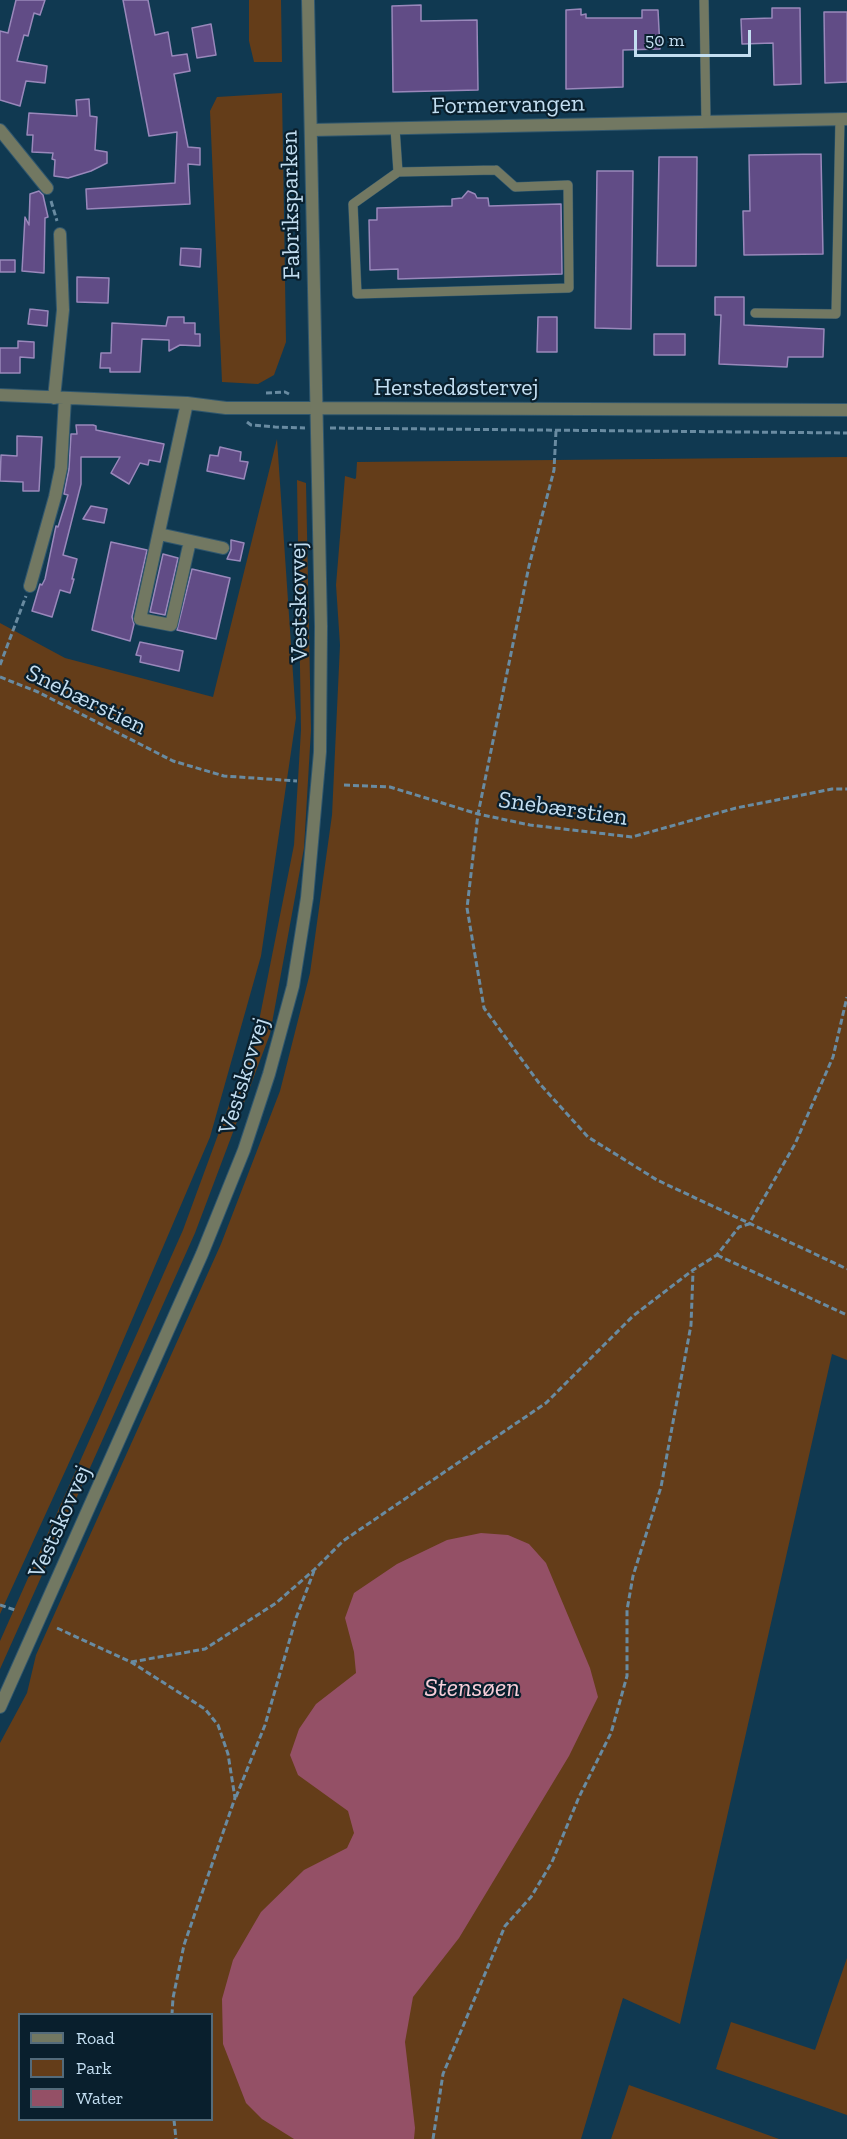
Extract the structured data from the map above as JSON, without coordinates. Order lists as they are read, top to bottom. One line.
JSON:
{"streets":{"street":["Formervangen","Fabriksparken","Herstedøstervej","Vestskovvej"],"path":["Snebærstien"]},"crossings":[["Formervangen","Fabriksparken"],["Fabriksparken","Herstedøstervej"],["Fabriksparken","Vestskovvej"],["Herstedøstervej","Vestskovvej"]],"water":["Stensøen"],"legend":["Road","Park","Water"],"scale_bar":"50 m"}
